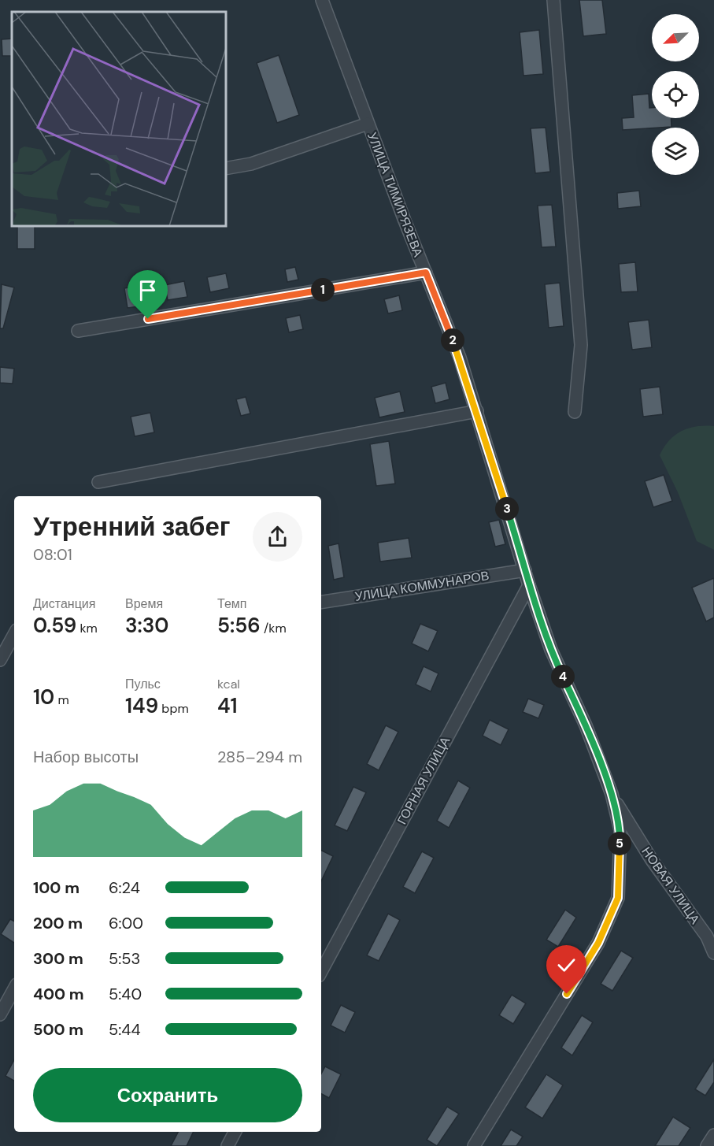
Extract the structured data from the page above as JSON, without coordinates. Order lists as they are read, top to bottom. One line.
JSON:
{"streets":{"street":["УЛИЦА ТИМИРЯЗЕВА","УЛИЦА КОММУНАРОВ","ГОРНАЯ УЛИЦА","НОВАЯ УЛИЦА"]},"crossings":[["УЛИЦА ТИМИРЯЗЕВА","УЛИЦА КОММУНАРОВ"],["УЛИЦА ТИМИРЯЗЕВА","ГОРНАЯ УЛИЦА"],["УЛИЦА ТИМИРЯЗЕВА","НОВАЯ УЛИЦА"]],"north":"bottom left","page":{"pins":["1","2","3","4","5"],"heading":["Утренний забег","08:01"],"stats":[["Дистанция","0.59 km"],["Время","3:30"],["Темп","5:56 /km"],["10 m"],["Пульс","149 bpm"],["kcal","41"]],"chart":["Набор высоты","285–294 m"],"list":[{"name":"100 m","note":"6:24"},{"name":"200 m","note":"6:00"},{"name":"300 m","note":"5:53"},{"name":"400 m","note":"5:40"},{"name":"500 m","note":"5:44"}],"buttons":"Сохранить"}}
